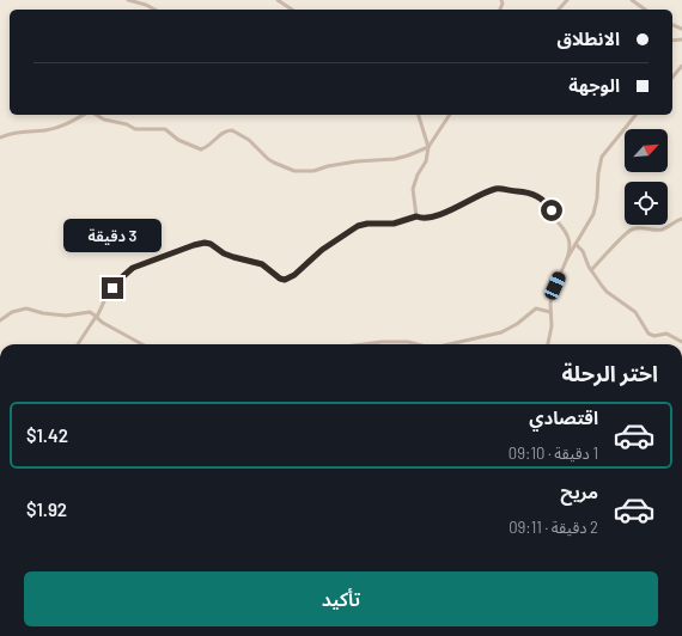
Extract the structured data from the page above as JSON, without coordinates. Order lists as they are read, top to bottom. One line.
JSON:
{"north":"top right","page":{"banner":["الانطلاق","الوجهة"],"bubble":"3 دقيقة","heading":"اختر الرحلة","list":[{"name":"اقتصادي","note":"1 دقيقة · 09:10","value":"$1.42"},{"name":"مريح","note":"2 دقيقة · 09:11","value":"$1.92"}],"buttons":"تأكيد"}}
